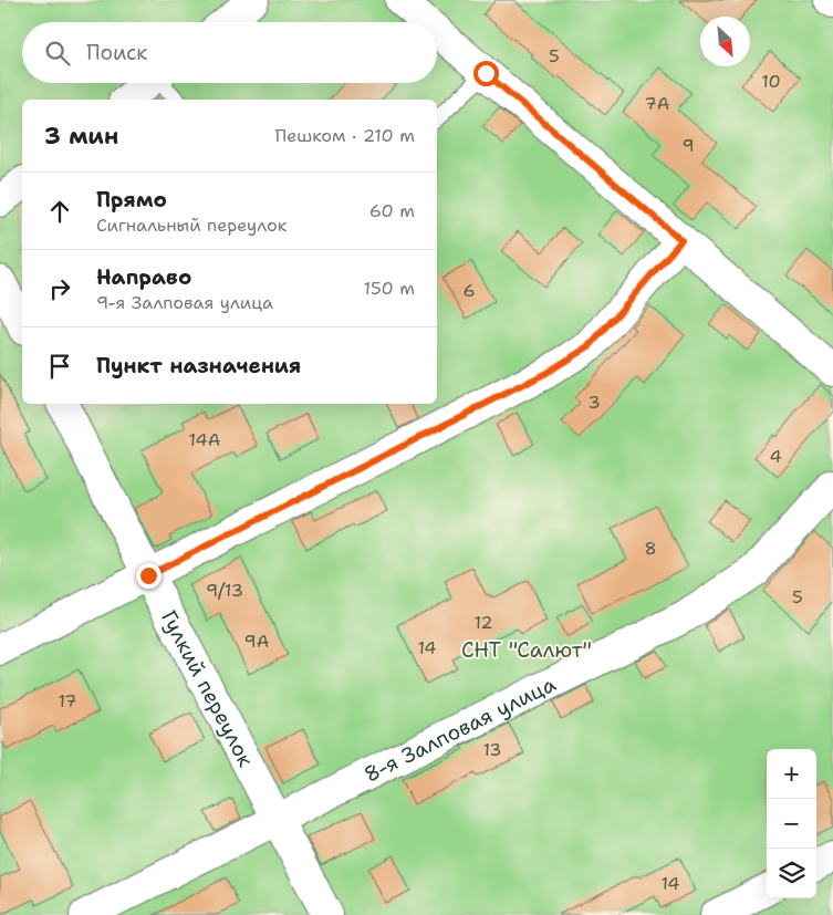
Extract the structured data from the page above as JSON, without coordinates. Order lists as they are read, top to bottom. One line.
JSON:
{"streets":{"street":["Гулкий переулок","8-я Залповая улица"]},"crossings":[["Гулкий переулок","8-я Залповая улица"]],"parks":["СНТ \"Салют\""],"house_numbers":["5","10","7А","9","6","3","14А","4","8","9/13","5","12","9А","14","17","13","14"],"north":"bottom right","page":{"search":"Поиск","heading":["3 мин","Пешком · 210 m"],"list":[["Прямо","Сигнальный переулок","60 m"],["Направо","9-я Залповая улица","150 m"],"Пункт назначения"],"map_buttons":["+","−"]}}
